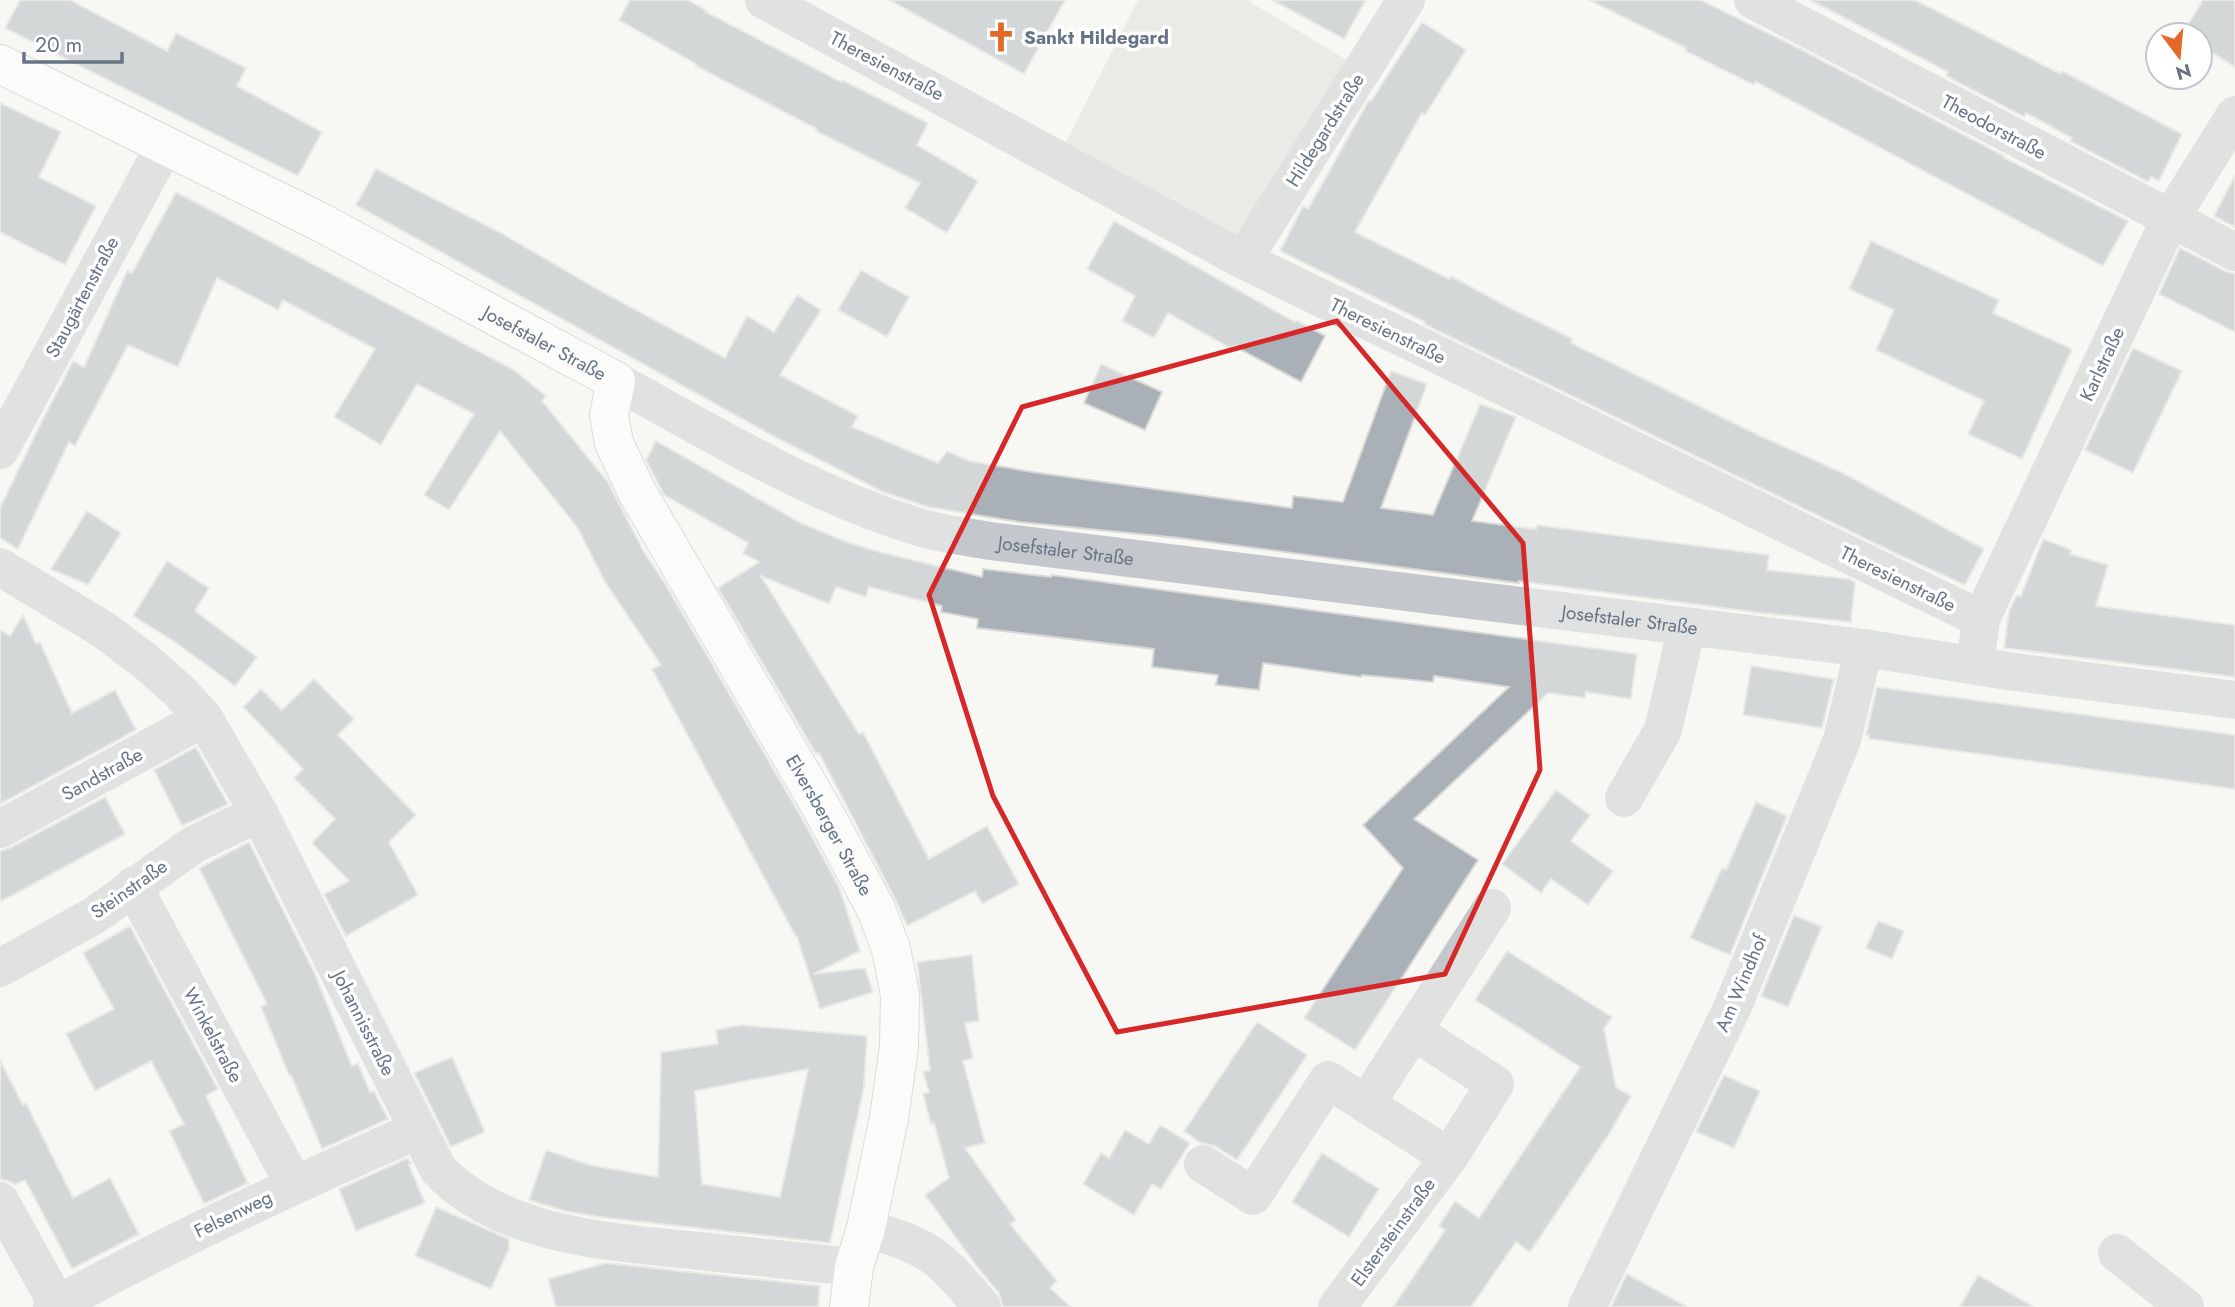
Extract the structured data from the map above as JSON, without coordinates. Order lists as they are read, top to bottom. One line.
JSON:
{"streets":{"main road":["Josefstaler Straße","Elversberger Straße"],"street":["Theresienstraße","Theodorstraße","Hildegardstraße","Staugärtenstraße","Karlstraße","Sandstraße","Steinstraße","Am Windhof","Johannisstraße","Winkelstraße","Felsenweg","Elstersteinstraße"]},"crossings":[["Theresienstraße","Hildegardstraße"],["Theresienstraße","Karlstraße"],["Theodorstraße","Karlstraße"],["Staugärtenstraße","Josefstaler Straße"],["Josefstaler Straße","Elversberger Straße"],["Josefstaler Straße","Am Windhof"],["Sandstraße","Johannisstraße"],["Elversberger Straße","Johannisstraße"],["Steinstraße","Johannisstraße"],["Steinstraße","Winkelstraße"],["Johannisstraße","Felsenweg"],["Winkelstraße","Felsenweg"]],"places":{"church":["Sankt Hildegard"]},"scale_bar":"20 m","north":"bottom"}
